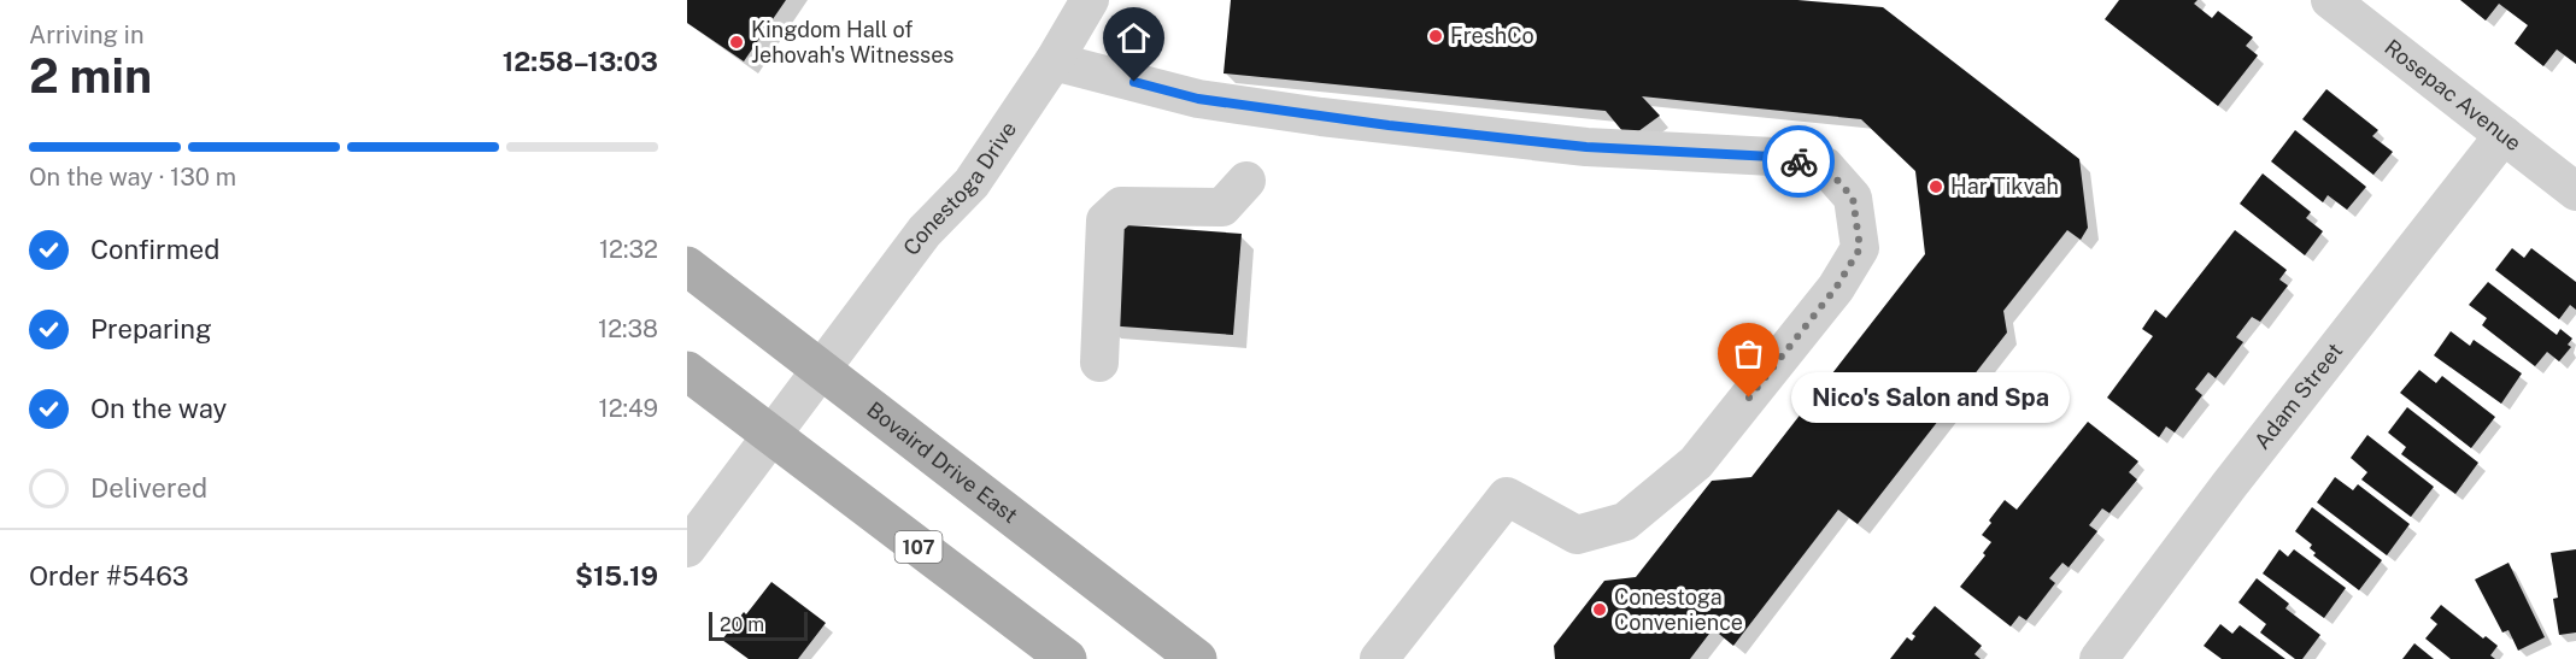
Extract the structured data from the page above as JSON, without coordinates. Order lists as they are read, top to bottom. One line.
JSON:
{"streets":{"main road":["Bovaird Drive East","107"],"street":["Rosepac Avenue","Conestoga Drive","Adam Street"]},"crossings":[["Rosepac Avenue","Adam Street"],["Conestoga Drive","Bovaird Drive East"],["Conestoga Drive","107"]],"places":["FreshCo","Kingdom Hall of Jehovah's Witnesses","Har Tikvah","Nico's Salon and Spa","Conestoga Convenience"],"scale_bar":"20 m","page":{"heading":["2 min","Arriving in","12:58–13:03"],"panel":["Order #5463","$15.19"],"bar":"On the way · 130 m","list":[["Confirmed","12:32"],["Preparing","12:38"],["On the way","12:49"],"Delivered"],"bubble":"Nico's Salon and Spa","scale":"20 m"}}
